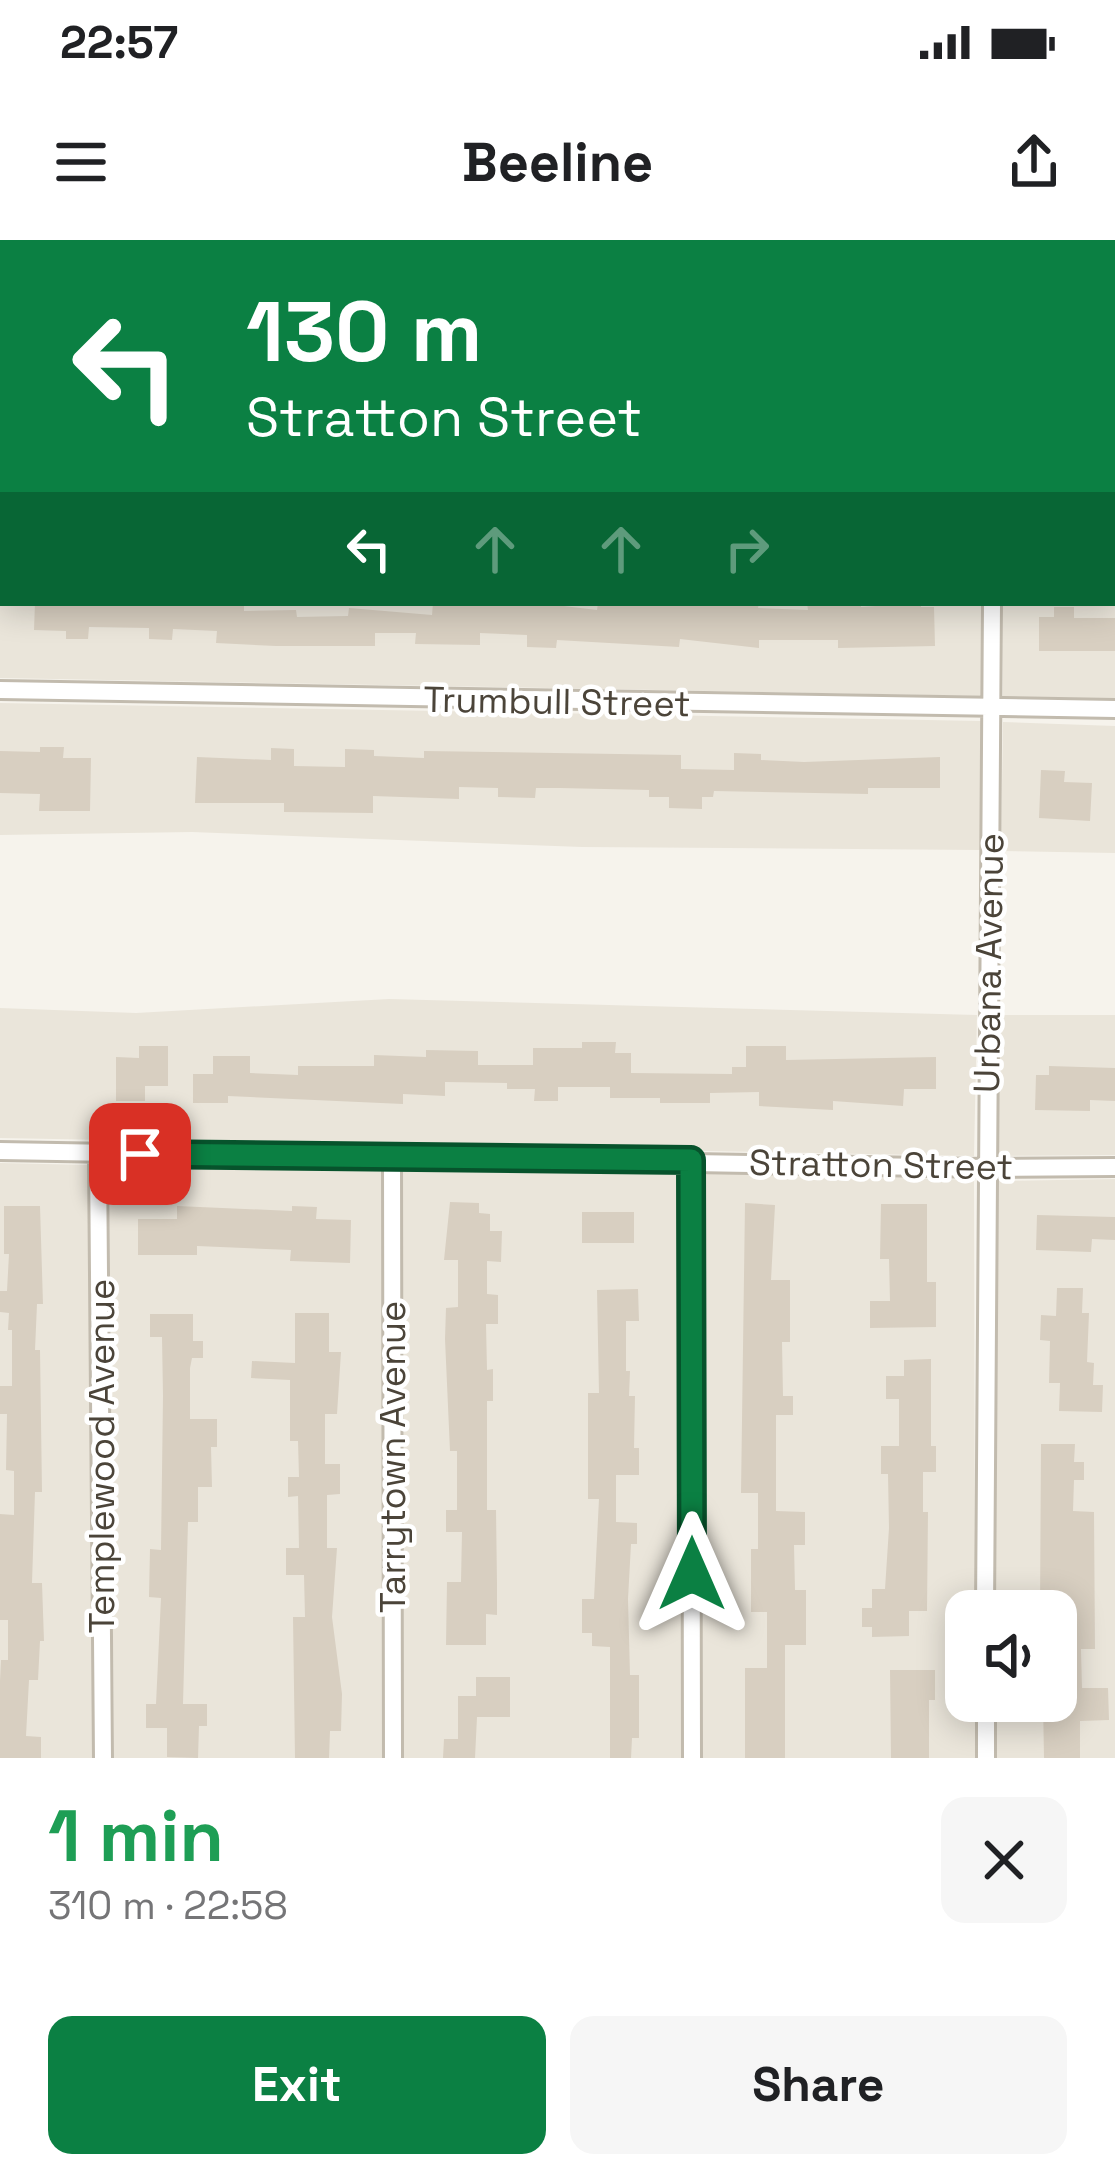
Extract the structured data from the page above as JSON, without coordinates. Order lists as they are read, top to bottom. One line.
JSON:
{"streets":{"street":["Trumbull Street","Urbana Avenue","Stratton Street","Templewood Avenue","Tarrytown Avenue"]},"crossings":[["Trumbull Street","Urbana Avenue"],["Urbana Avenue","Stratton Street"],["Stratton Street","Templewood Avenue"],["Stratton Street","Tarrytown Avenue"]],"page":{"status":"22:57","header":"Beeline","turn":["130 m","Stratton Street"],"heading":["1 min","310 m · 22:58"],"buttons":["Exit","Share"]}}
